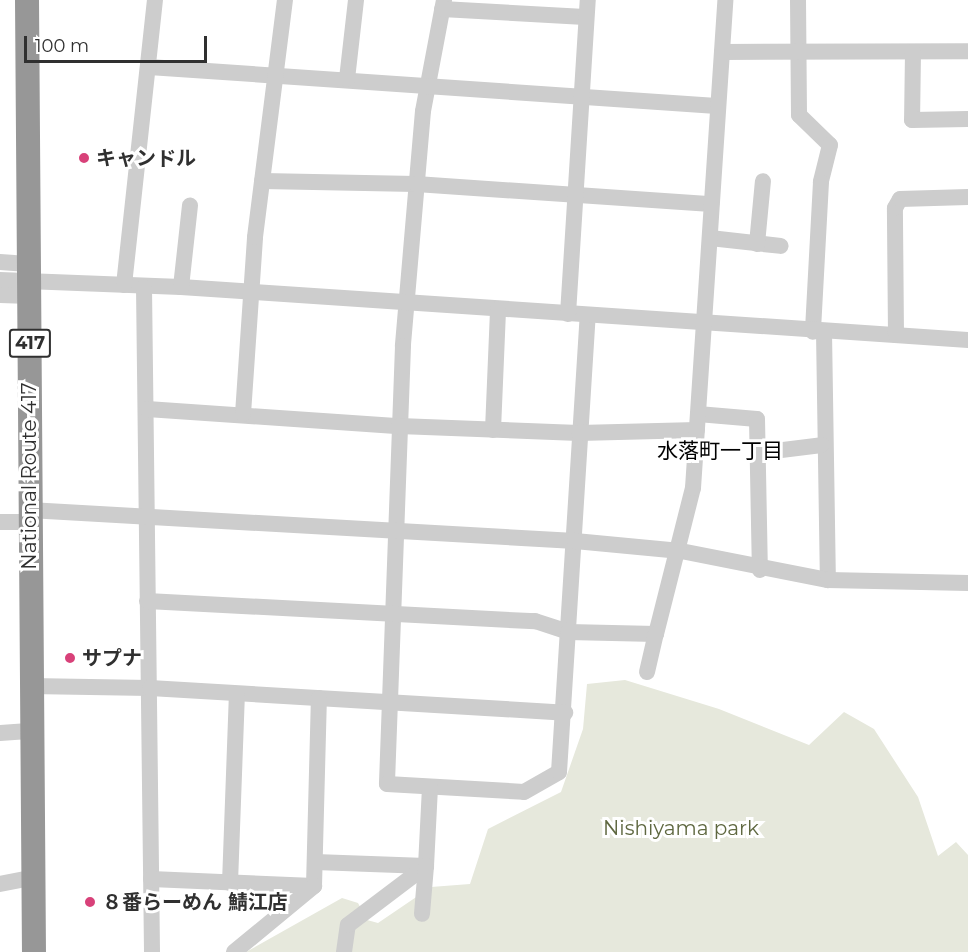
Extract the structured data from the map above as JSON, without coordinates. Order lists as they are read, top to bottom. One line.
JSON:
{"streets":{"highway":["417","National Route 417"]},"districts":["水落町一丁目"],"parks":["Nishiyama park"],"places":["キャンドル","サプナ","８番らーめん 鯖江店"],"scale_bar":"100 m"}
